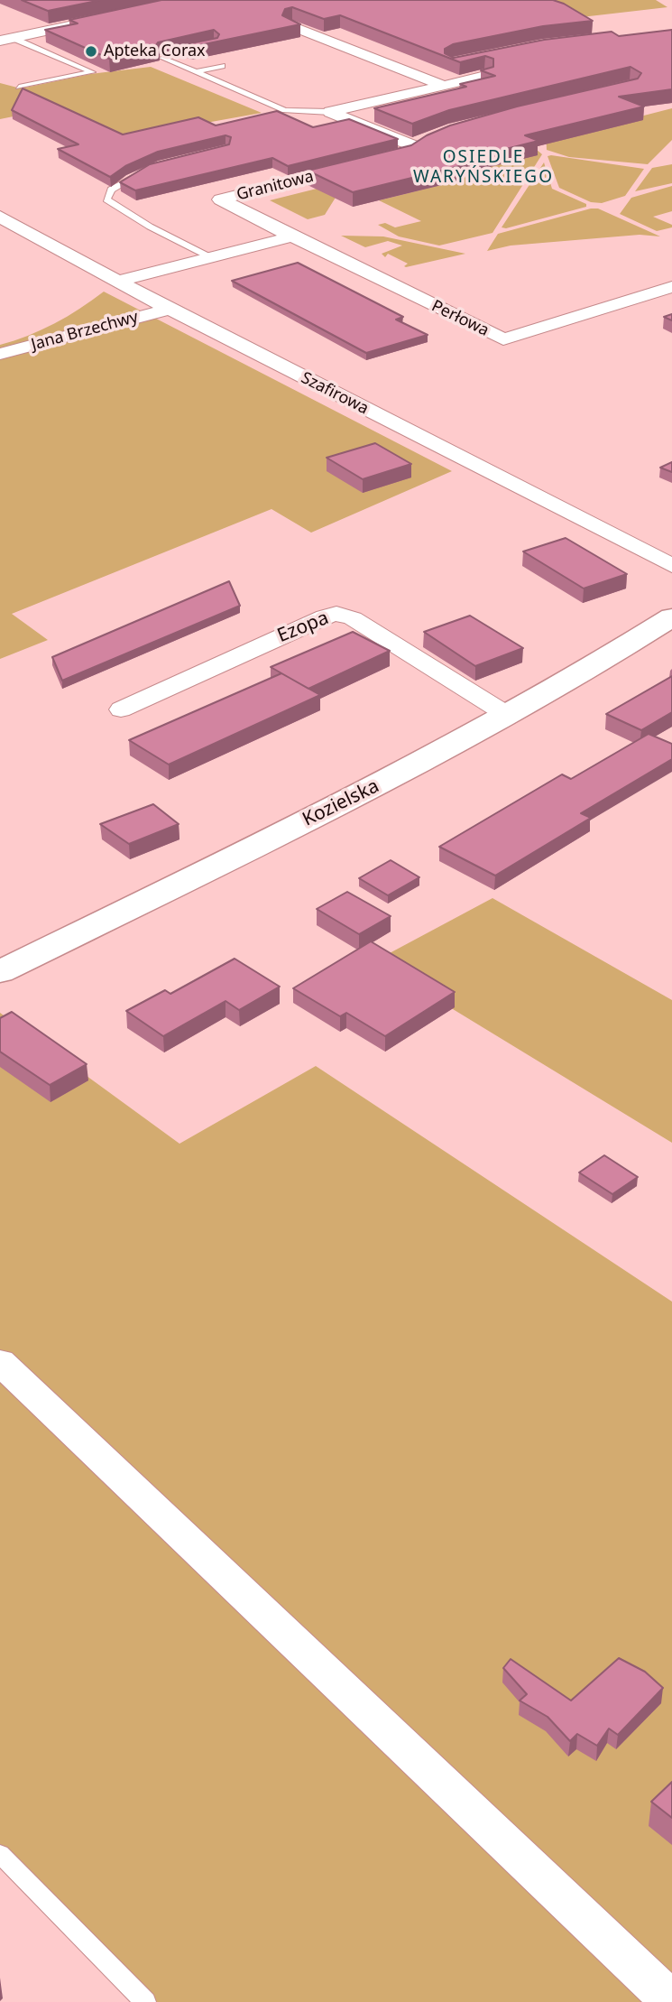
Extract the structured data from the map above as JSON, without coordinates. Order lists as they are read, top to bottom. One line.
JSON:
{"streets":{"street":["Granitowa","Perłowa","Jana Brzechwy","Szafirowa","Ezopa","Kozielska"]},"crossings":[["Granitowa","Perłowa"],["Jana Brzechwy","Szafirowa"],["Ezopa","Kozielska"]],"districts":["OSIEDLE WARYŃSKIEGO"],"places":["Apteka Corax"]}
